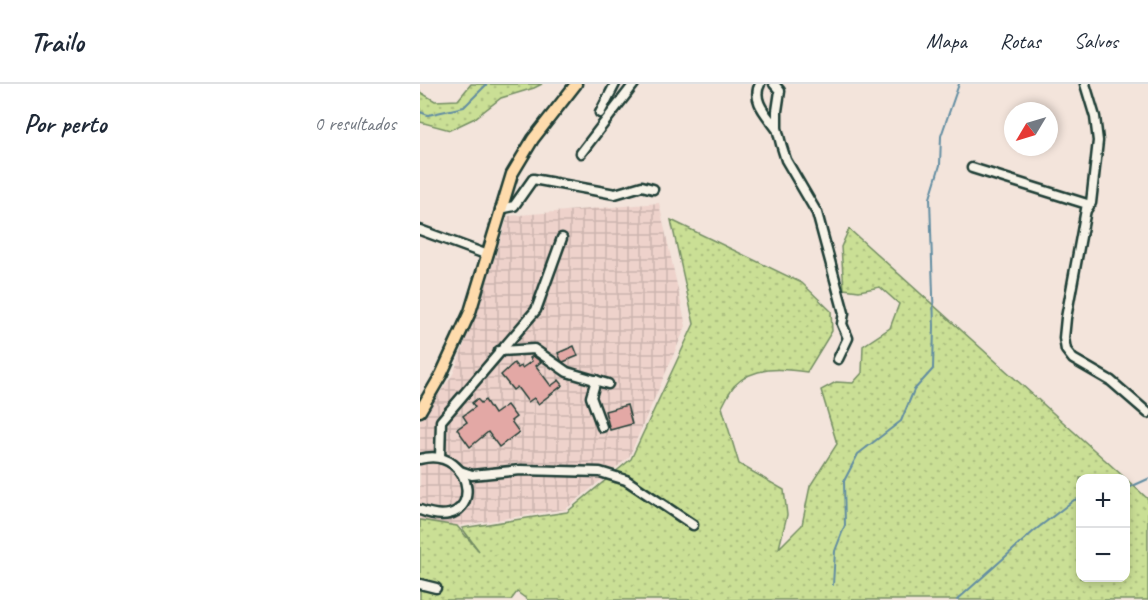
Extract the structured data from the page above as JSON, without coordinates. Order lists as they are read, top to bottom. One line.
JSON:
{"north":"bottom left","page":{"header":"Trailo","nav":["Mapa","Rotas","Salvos"],"heading":["Por perto","0 resultados"],"map_buttons":["+","−"]}}
